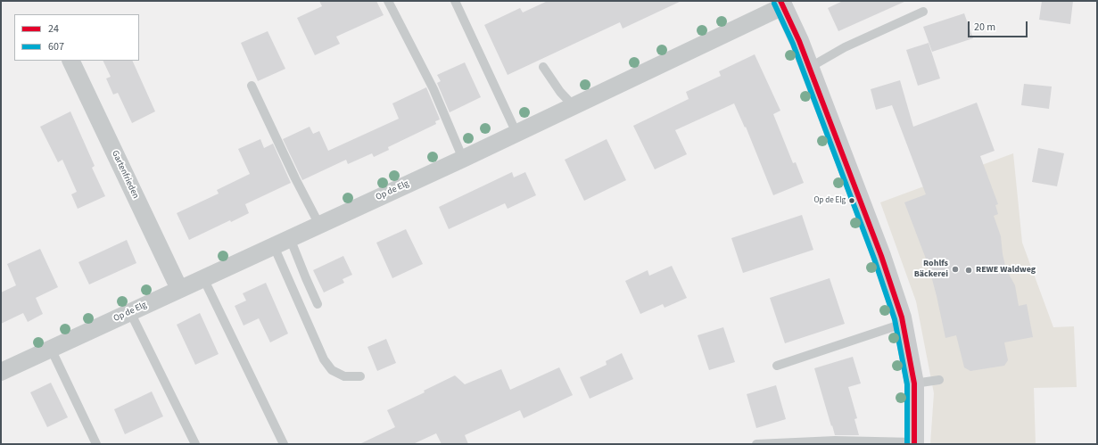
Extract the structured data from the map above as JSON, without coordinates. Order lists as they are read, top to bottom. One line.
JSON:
{"streets":{"street":["Gartenfrieden","Op de Elg"]},"crossings":[["Gartenfrieden","Op de Elg"]],"places":["Op de Elg","Rohlfs Bäckerei","REWE Waldweg"],"lines":["transit line 24","transit line 607"],"legend":["24","607"],"scale_bar":"20 m"}
